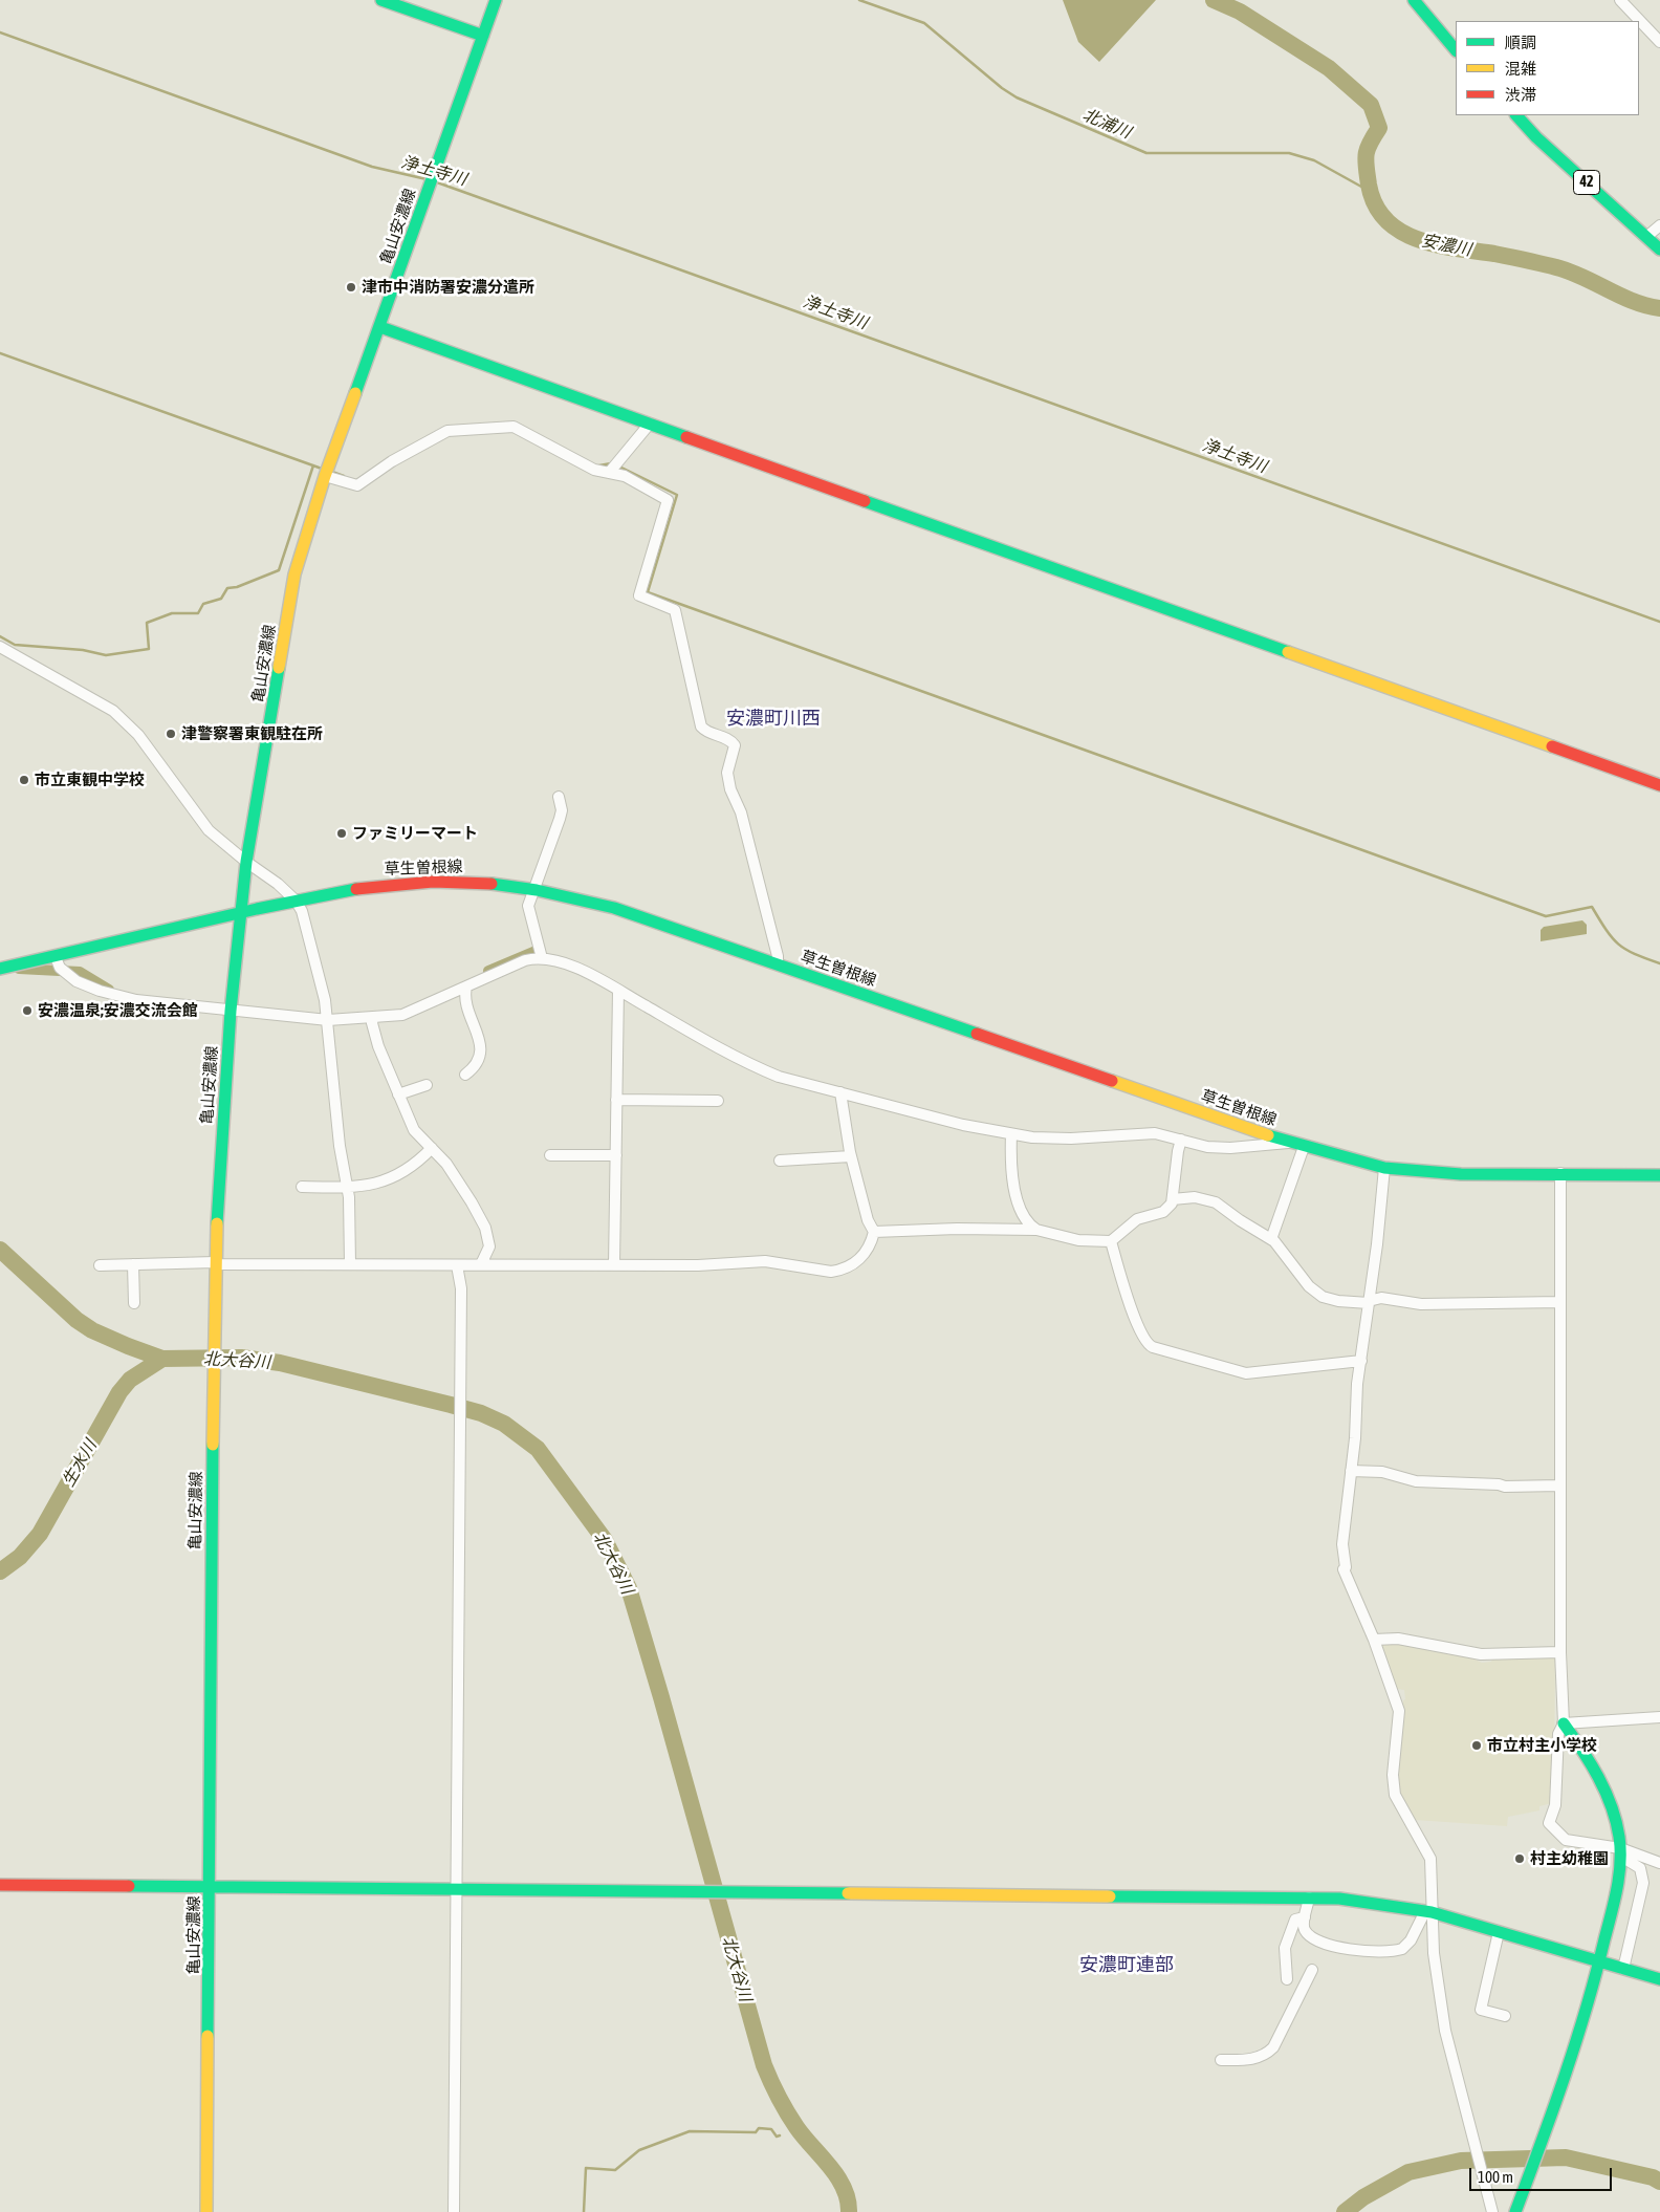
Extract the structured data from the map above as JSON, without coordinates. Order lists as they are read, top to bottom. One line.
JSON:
{"streets":{"main road":["42","亀山安濃線","草生曽根線"]},"crossings":[["亀山安濃線","草生曽根線"]],"districts":["安濃町川西","安濃町連部"],"water":["北浦川","浄土寺川","安濃川","北大谷川","生水川"],"places":["津市中消防署安濃分遣所","津警察署東観駐在所","市立東観中学校","ファミリーマート","安濃温泉;安濃交流会館","市立村主小学校","村主幼稚園"],"legend":["順調","混雑","渋滞"],"scale_bar":"100 m"}
